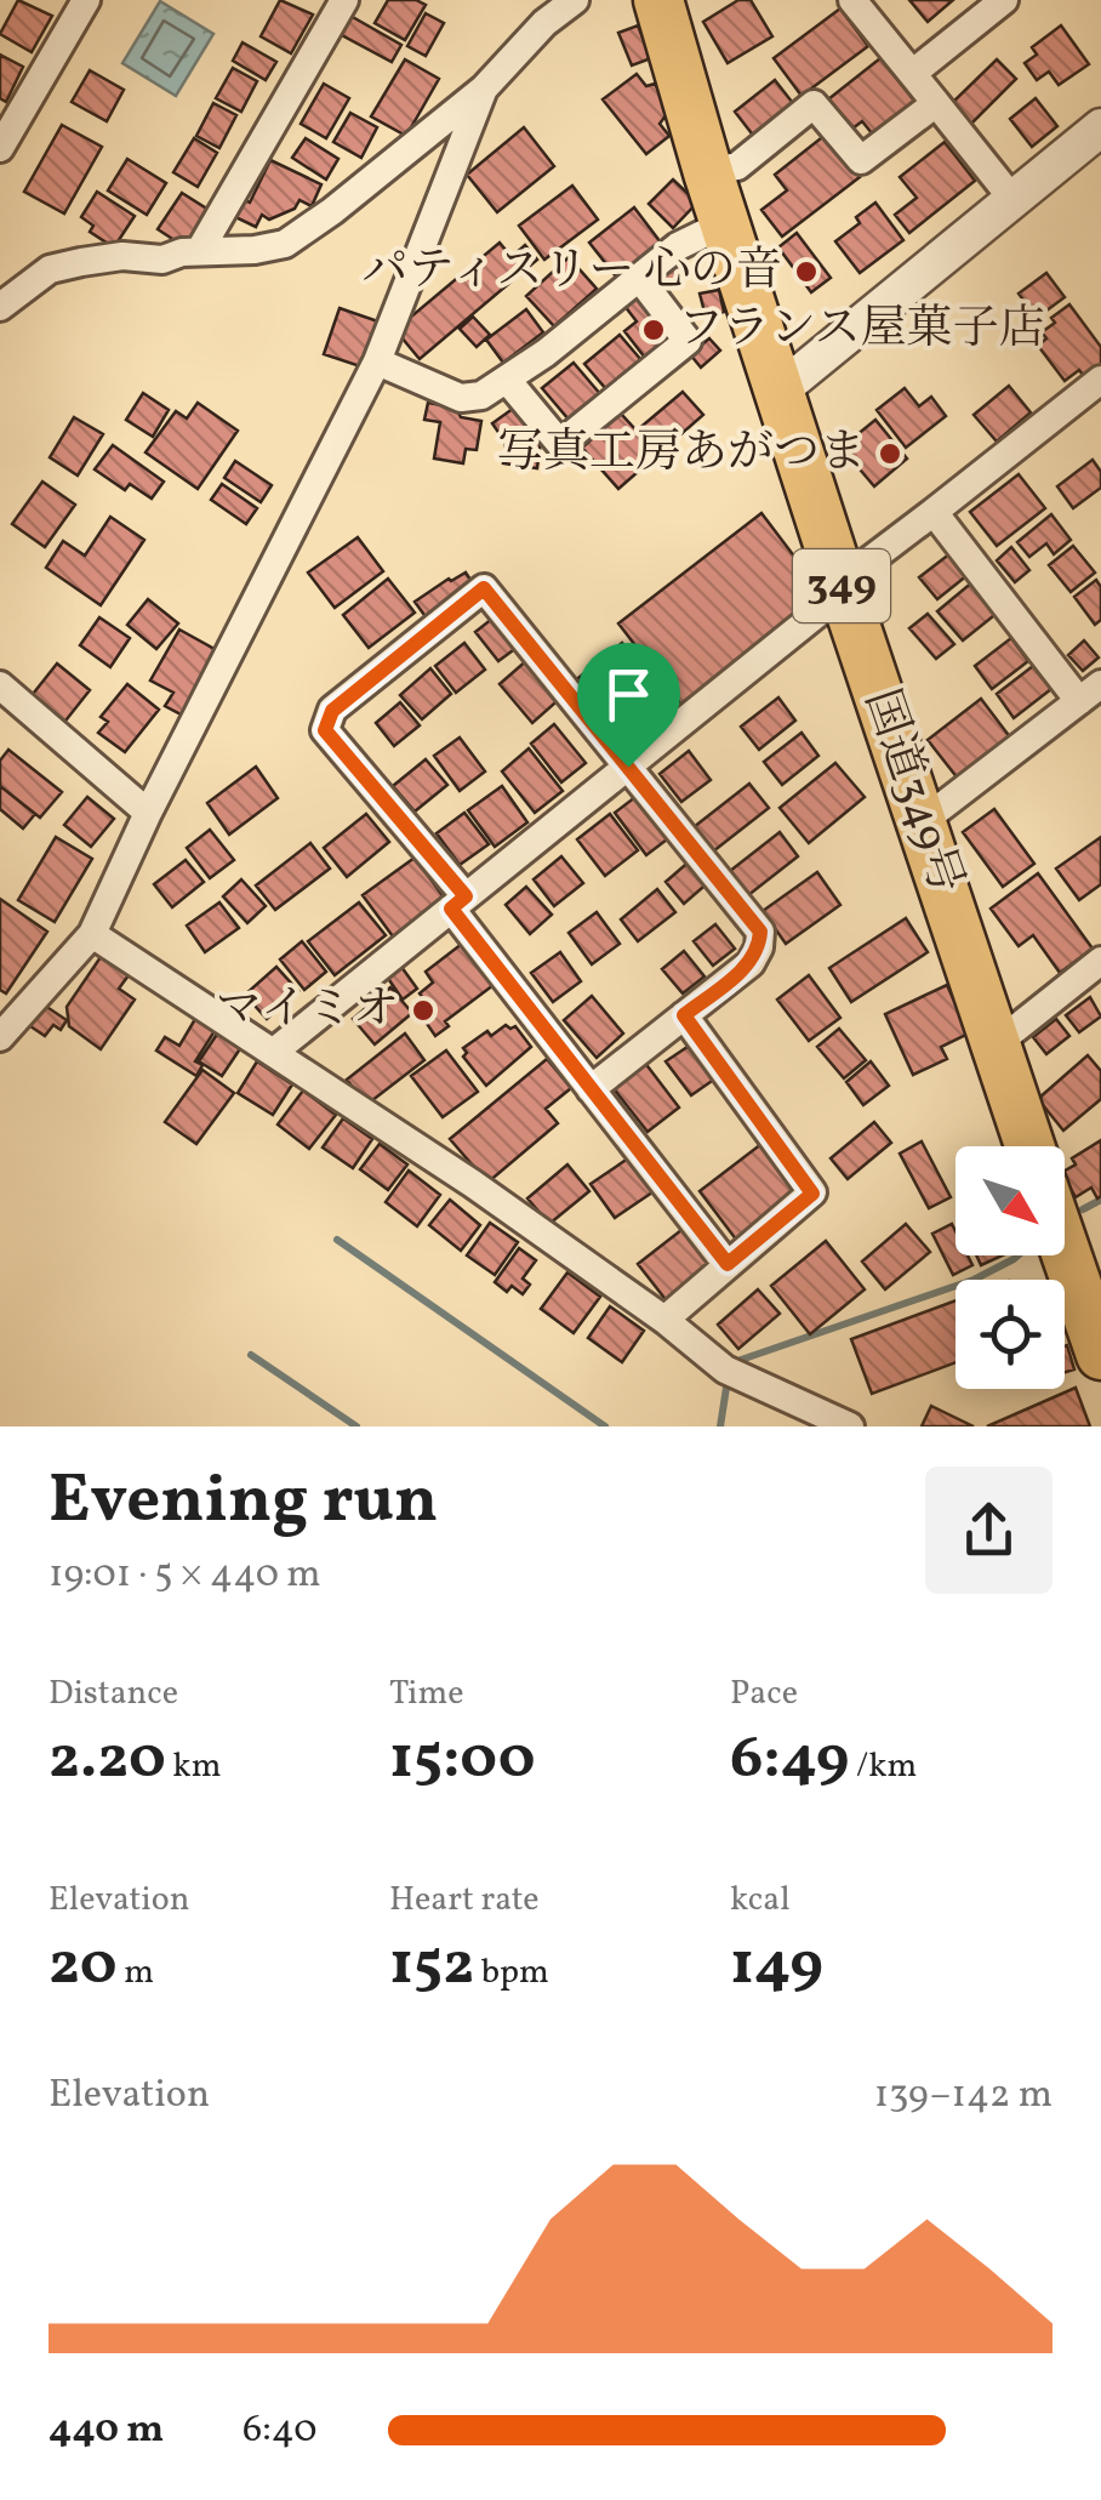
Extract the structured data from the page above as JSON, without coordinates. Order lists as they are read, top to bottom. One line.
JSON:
{"streets":{"highway":["349","国道349号"]},"places":["パティスリー 心の音","フランス屋菓子店","写真工房あがつま","マイミオ"],"north":"bottom right","page":{"heading":["Evening run","19:01 · 5 × 440 m"],"stats":[["Distance","2.20 km"],["Time","15:00"],["Pace","6:49 /km"],["Elevation","20 m"],["Heart rate","152 bpm"],["kcal","149"]],"chart":["Elevation","139–142 m"],"list":[{"name":"440 m","note":"6:40"}]}}
